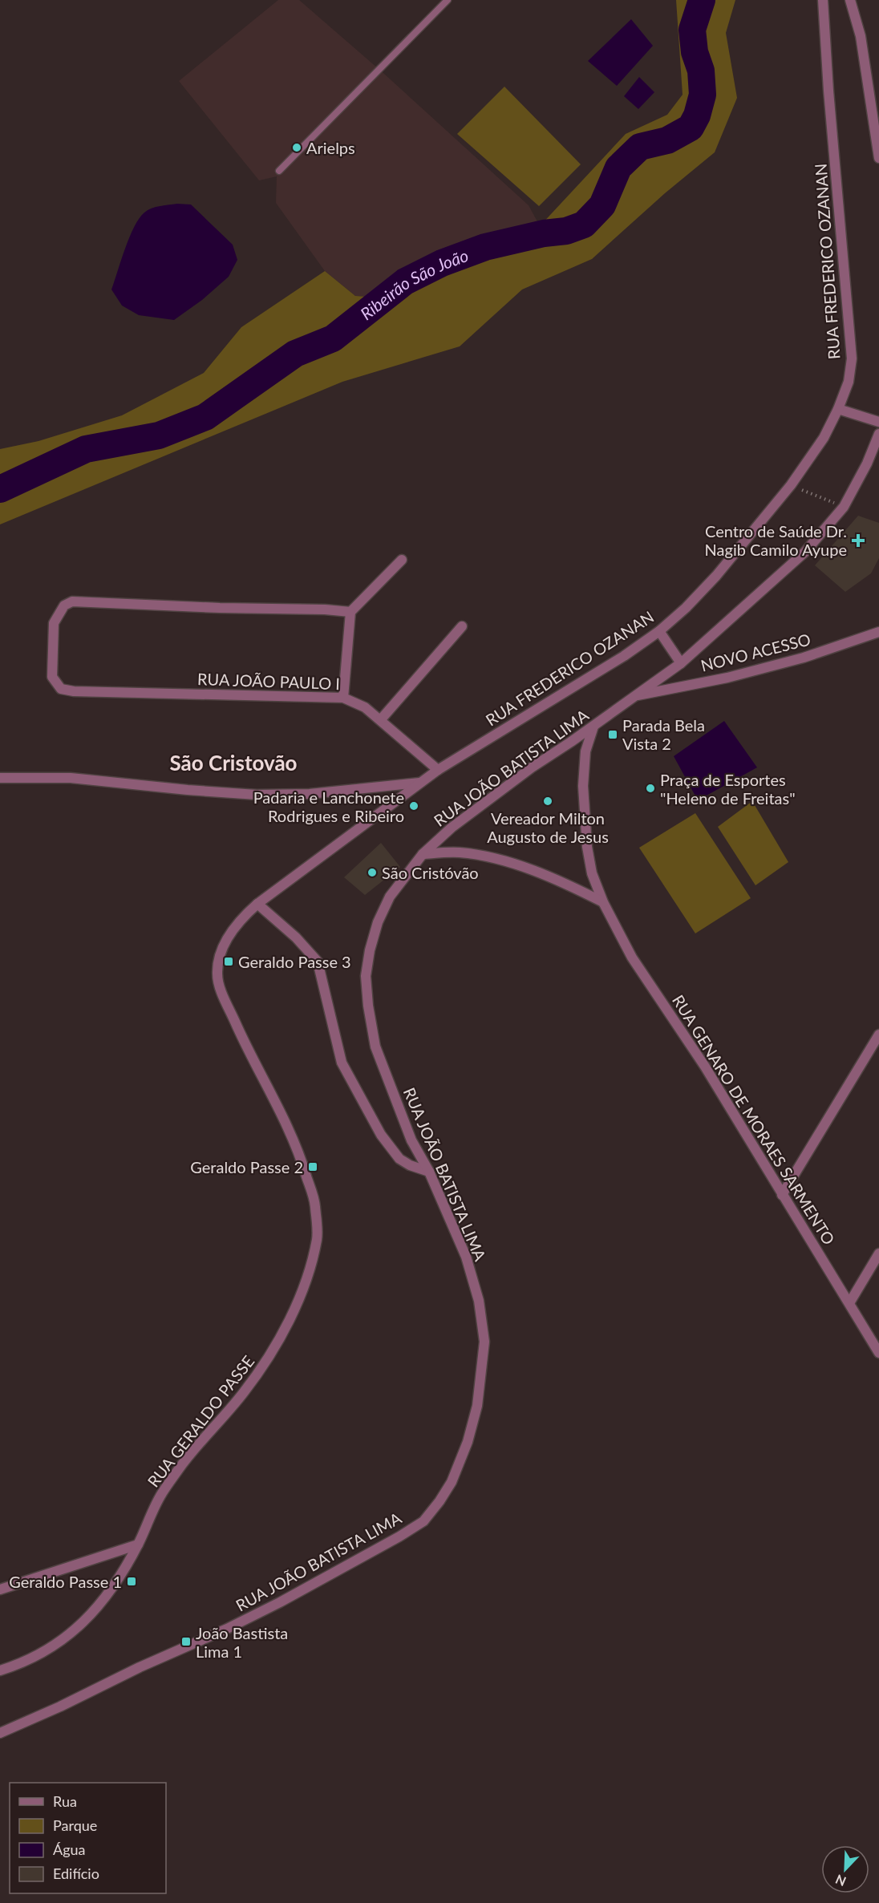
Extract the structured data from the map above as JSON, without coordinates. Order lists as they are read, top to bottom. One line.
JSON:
{"streets":{"street":["RUA FREDERICO OZANAN","NOVO ACESSO","RUA JOÃO PAULO I","RUA JOÃO BATISTA LIMA","RUA GENARO DE MORAES SARMENTO","RUA GERALDO PASSE"]},"crossings":[["RUA FREDERICO OZANAN","RUA JOÃO PAULO I"],["RUA FREDERICO OZANAN","RUA GERALDO PASSE"],["NOVO ACESSO","RUA JOÃO BATISTA LIMA"],["RUA JOÃO BATISTA LIMA","RUA GENARO DE MORAES SARMENTO"]],"districts":["São Cristovão"],"water":["Ribeirão São João"],"places":{"other":["Arielps","Praça de Esportes \"Heleno de Freitas\"","Vereador Milton Augusto de Jesus","Padaria e Lanchonete Rodrigues e Ribeiro","São Cristóvão"],"health":["Centro de Saúde Dr. Nagib Camilo Ayupe"],"transit":["Parada Bela Vista 2","Geraldo Passe 3","Geraldo Passe 2","Geraldo Passe 1","João Bastista Lima 1"]},"legend":["Rua","Parque","Água","Edifício"],"north":"bottom left"}
